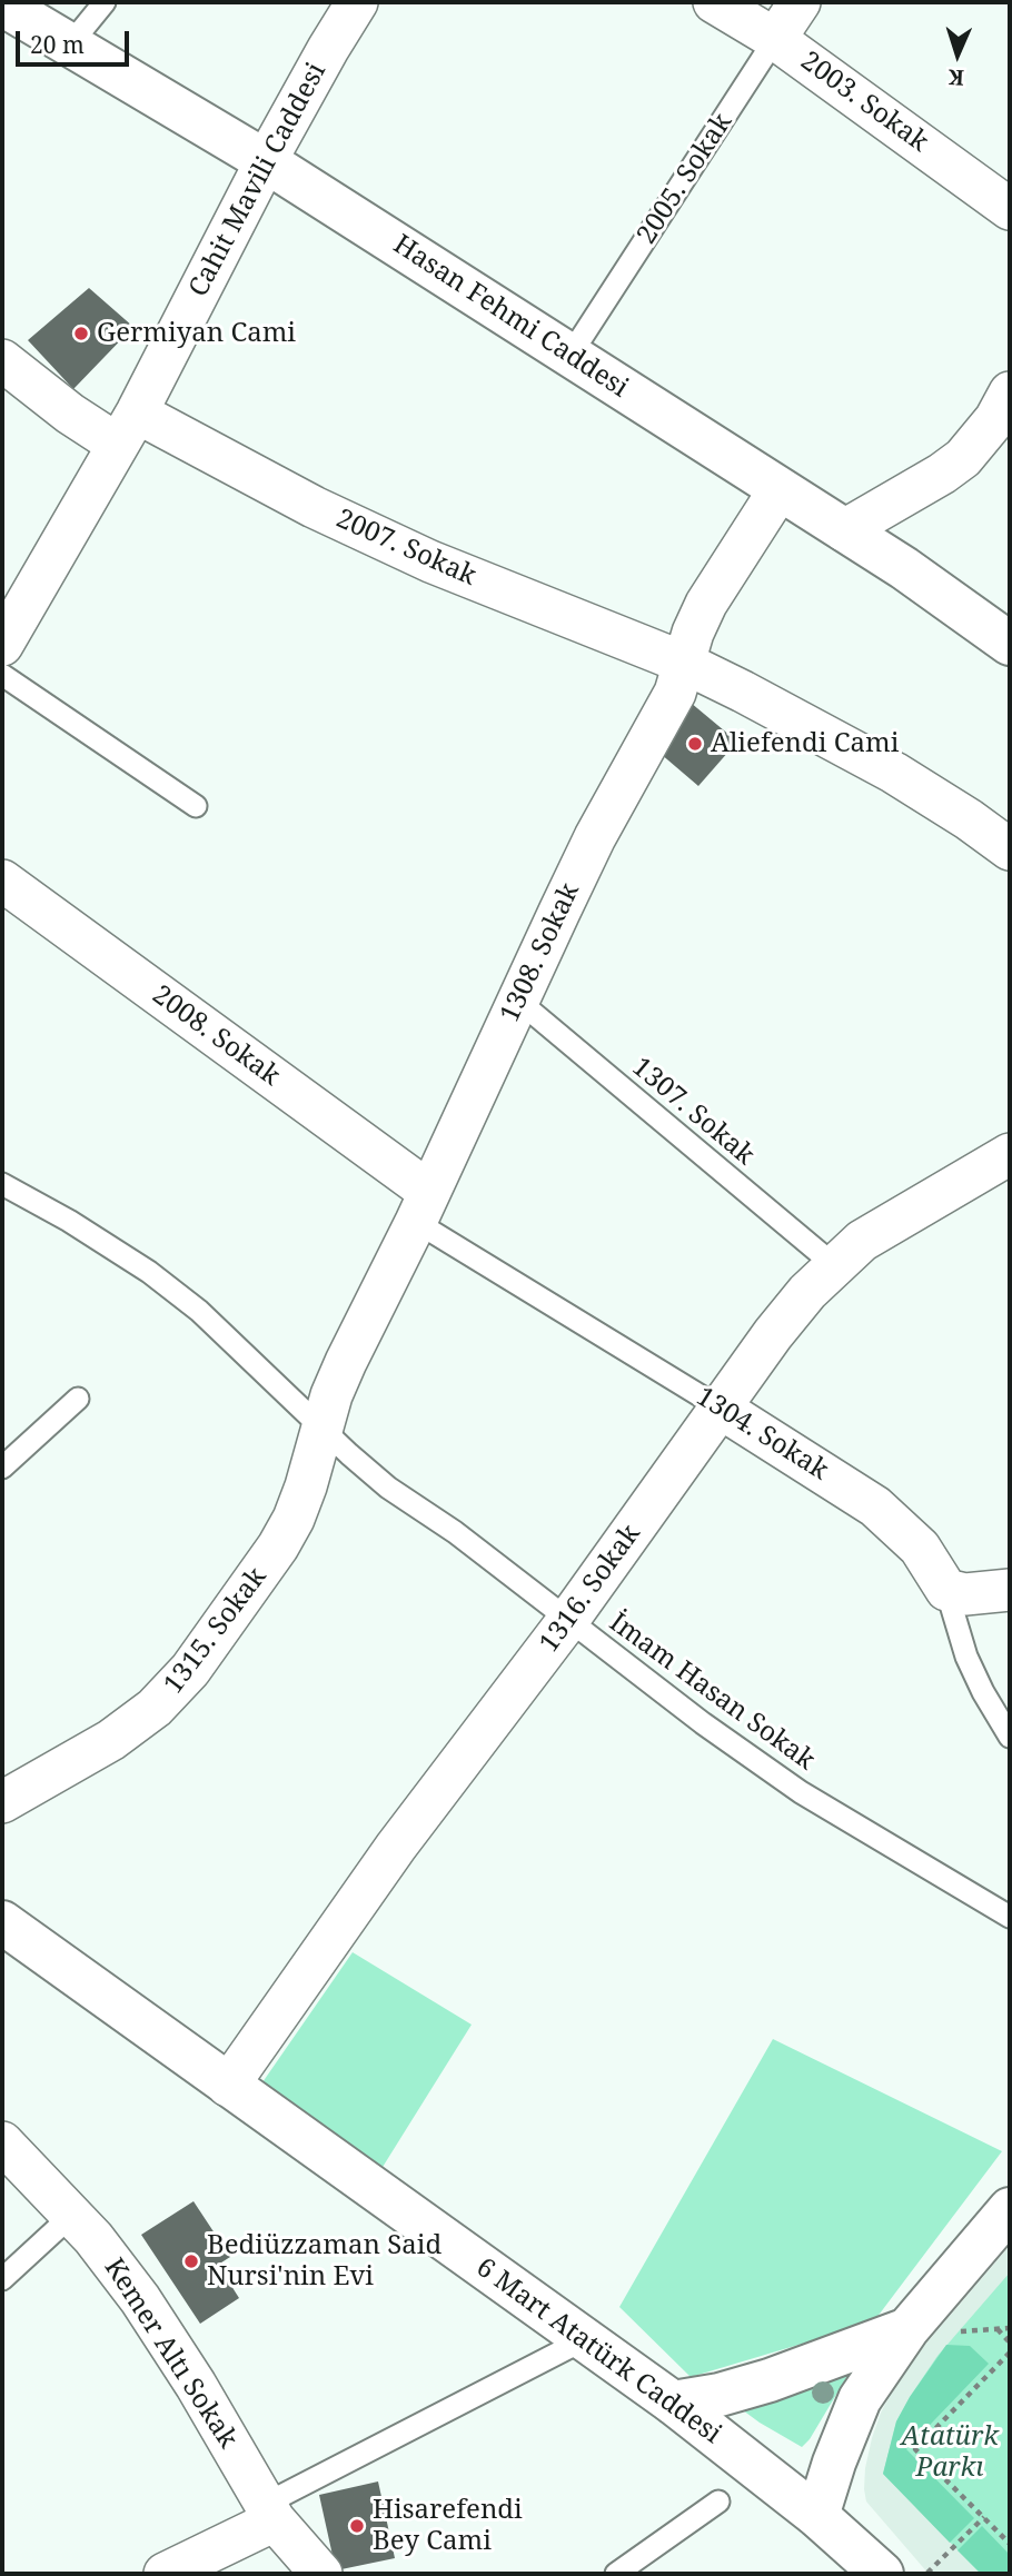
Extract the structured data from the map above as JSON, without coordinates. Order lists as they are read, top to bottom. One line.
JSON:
{"streets":{"main road":["Hasan Fehmi Caddesi","6 Mart Atatürk Caddesi"],"street":["2003. Sokak","2005. Sokak","Cahit Mavili Caddesi","2007. Sokak","1308. Sokak","2008. Sokak","1304. Sokak","1316. Sokak","1315. Sokak","Kemer Altı Sokak"],"lane":["1307. Sokak","İmam Hasan Sokak"]},"crossings":[["2003. Sokak","2005. Sokak"],["2005. Sokak","Hasan Fehmi Caddesi"],["Cahit Mavili Caddesi","Hasan Fehmi Caddesi"],["Cahit Mavili Caddesi","2007. Sokak"],["Hasan Fehmi Caddesi","1308. Sokak"],["2007. Sokak","1308. Sokak"],["1308. Sokak","2008. Sokak"],["1308. Sokak","1307. Sokak"],["1308. Sokak","1304. Sokak"],["1308. Sokak","1315. Sokak"],["1308. Sokak","İmam Hasan Sokak"],["2008. Sokak","1304. Sokak"],["1307. Sokak","1316. Sokak"],["1304. Sokak","1316. Sokak"],["1316. Sokak","İmam Hasan Sokak"],["1316. Sokak","6 Mart Atatürk Caddesi"],["1315. Sokak","İmam Hasan Sokak"]],"parks":["Atatürk Parkı"],"places":["Germiyan Cami","Aliefendi Cami","Bediüzzaman Said Nursi'nin Evi","Hisarefendi Bey Cami"],"scale_bar":"20 m","north":"bottom"}
